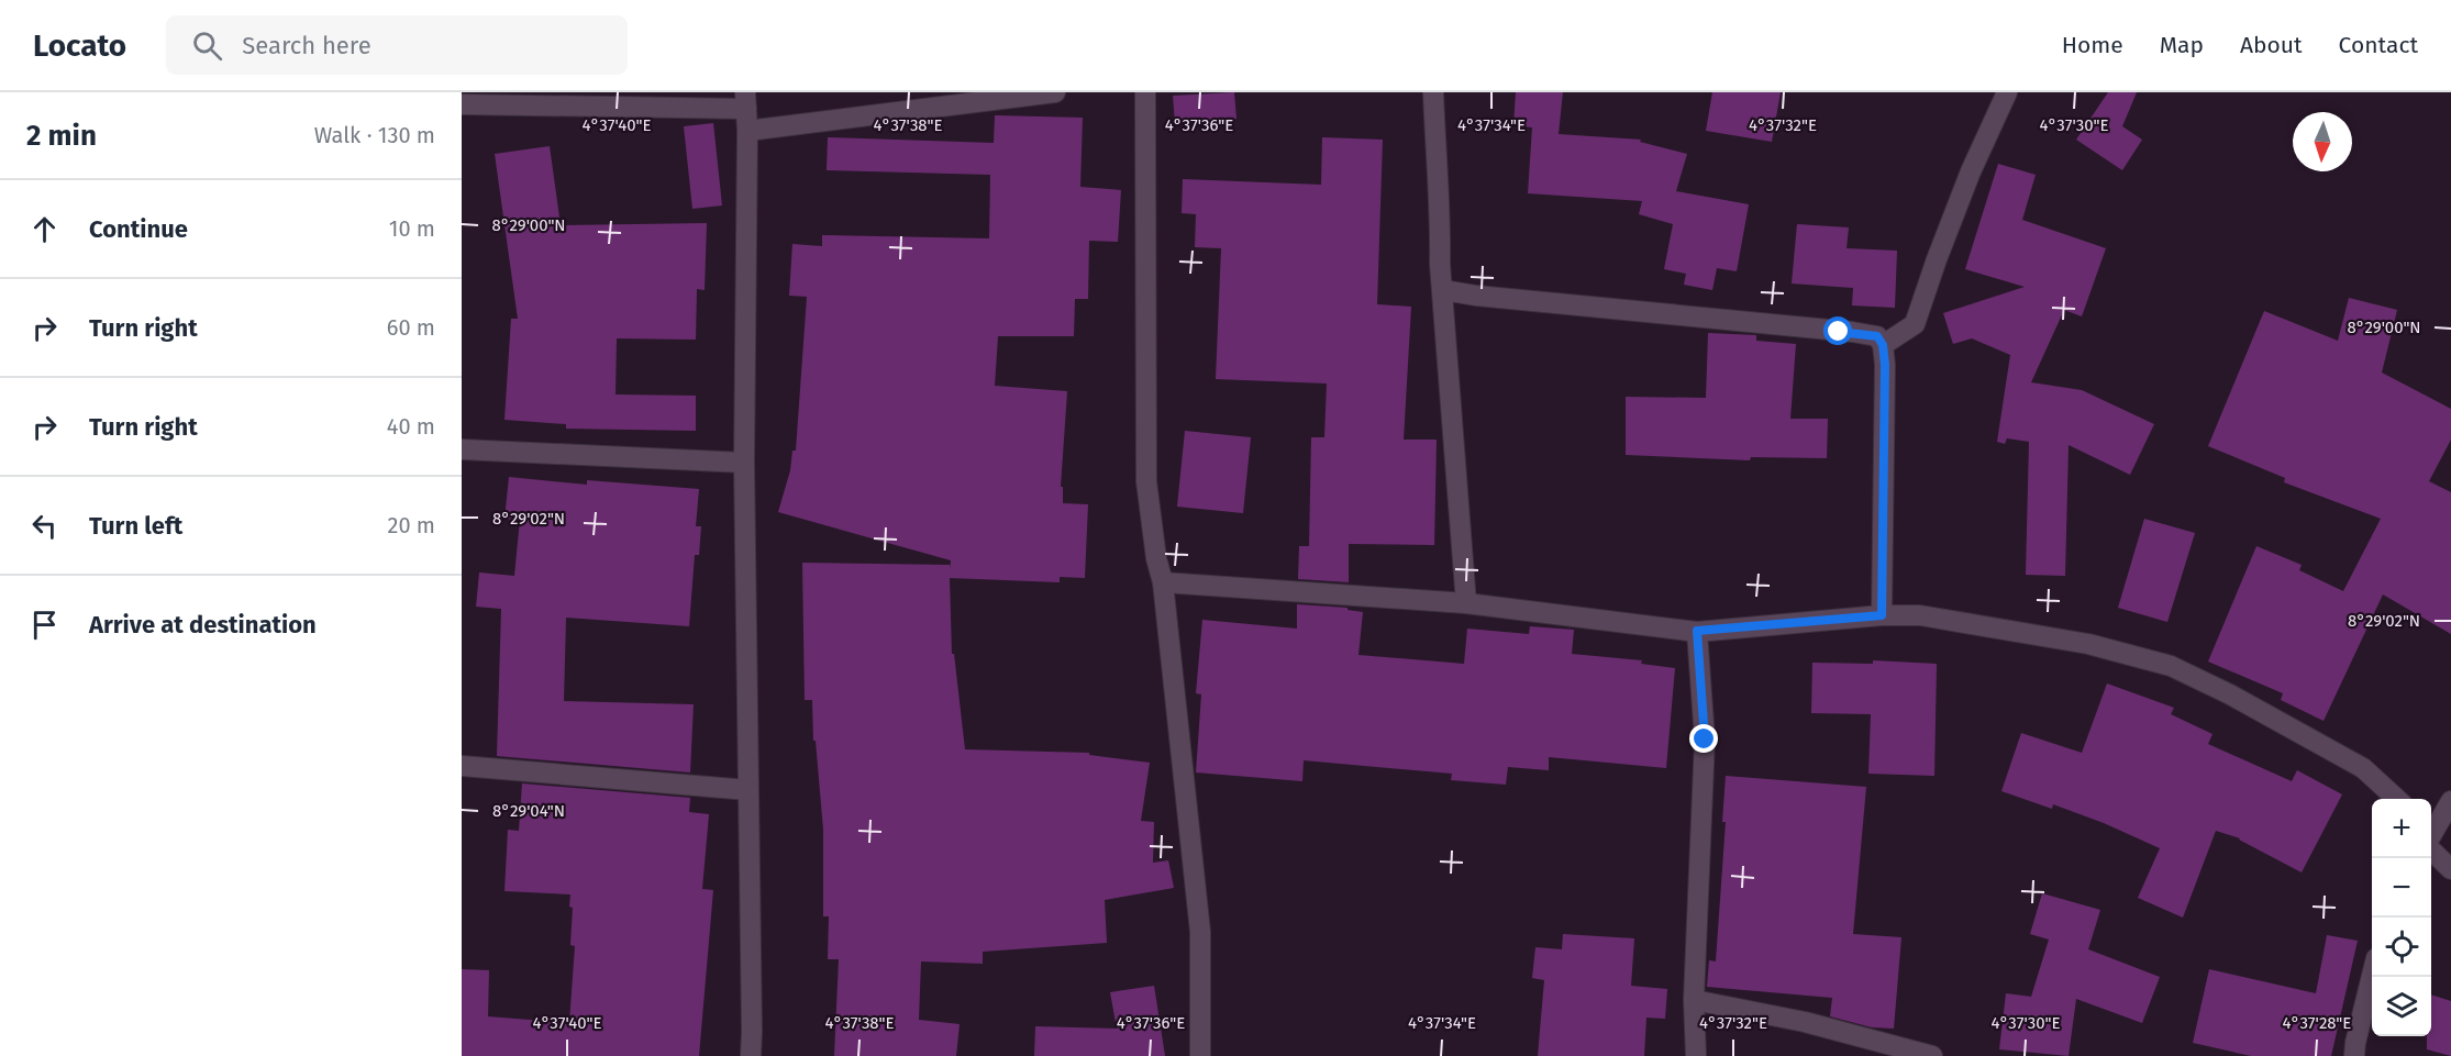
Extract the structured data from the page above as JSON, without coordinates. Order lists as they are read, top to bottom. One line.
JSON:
{"north":"bottom","page":{"header":"Locato","search":"Search here","nav":["Home","Map","About","Contact"],"heading":["2 min","Walk · 130 m"],"list":[["Continue","10 m"],["Turn right","60 m"],["Turn right","40 m"],["Turn left","20 m"],"Arrive at destination"],"map_buttons":["+","−"]},"coordinates":["4°37'40\"E","4°37'38\"E","4°37'36\"E","4°37'34\"E","4°37'32\"E","4°37'30\"E","8°29'00\"N","8°29'02\"N","8°29'04\"N","4°37'28\"E"]}
